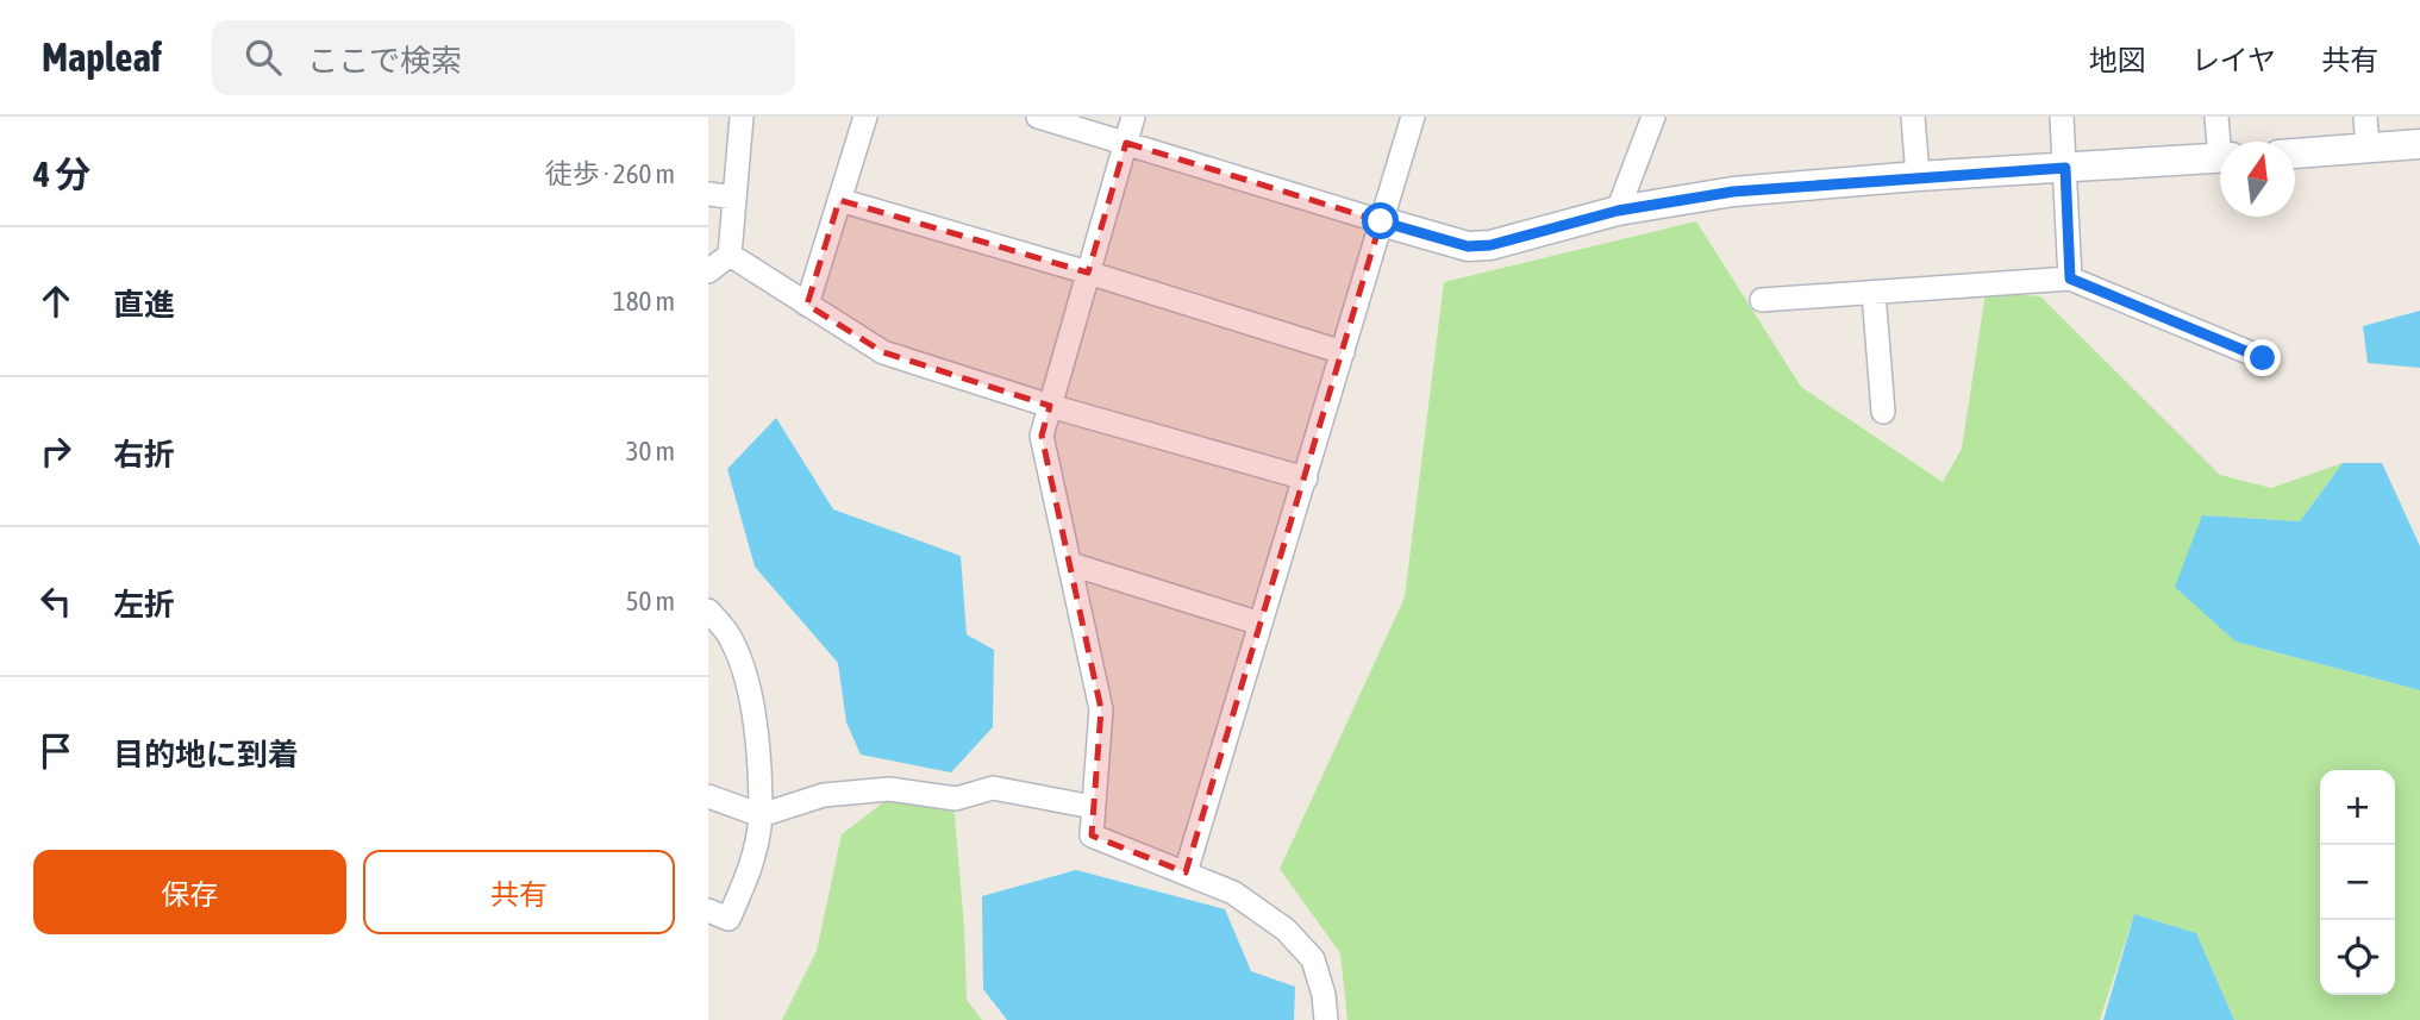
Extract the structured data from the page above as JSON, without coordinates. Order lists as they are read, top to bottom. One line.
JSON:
{"north":"top","page":{"header":"Mapleaf","search":"ここで検索","nav":["地図","レイヤ","共有"],"heading":["4 分","徒歩 · 260 m"],"list":[["直進","180 m"],["右折","30 m"],["左折","50 m"],"目的地に到着"],"map_buttons":["+","−"],"buttons":["保存","共有"]}}
